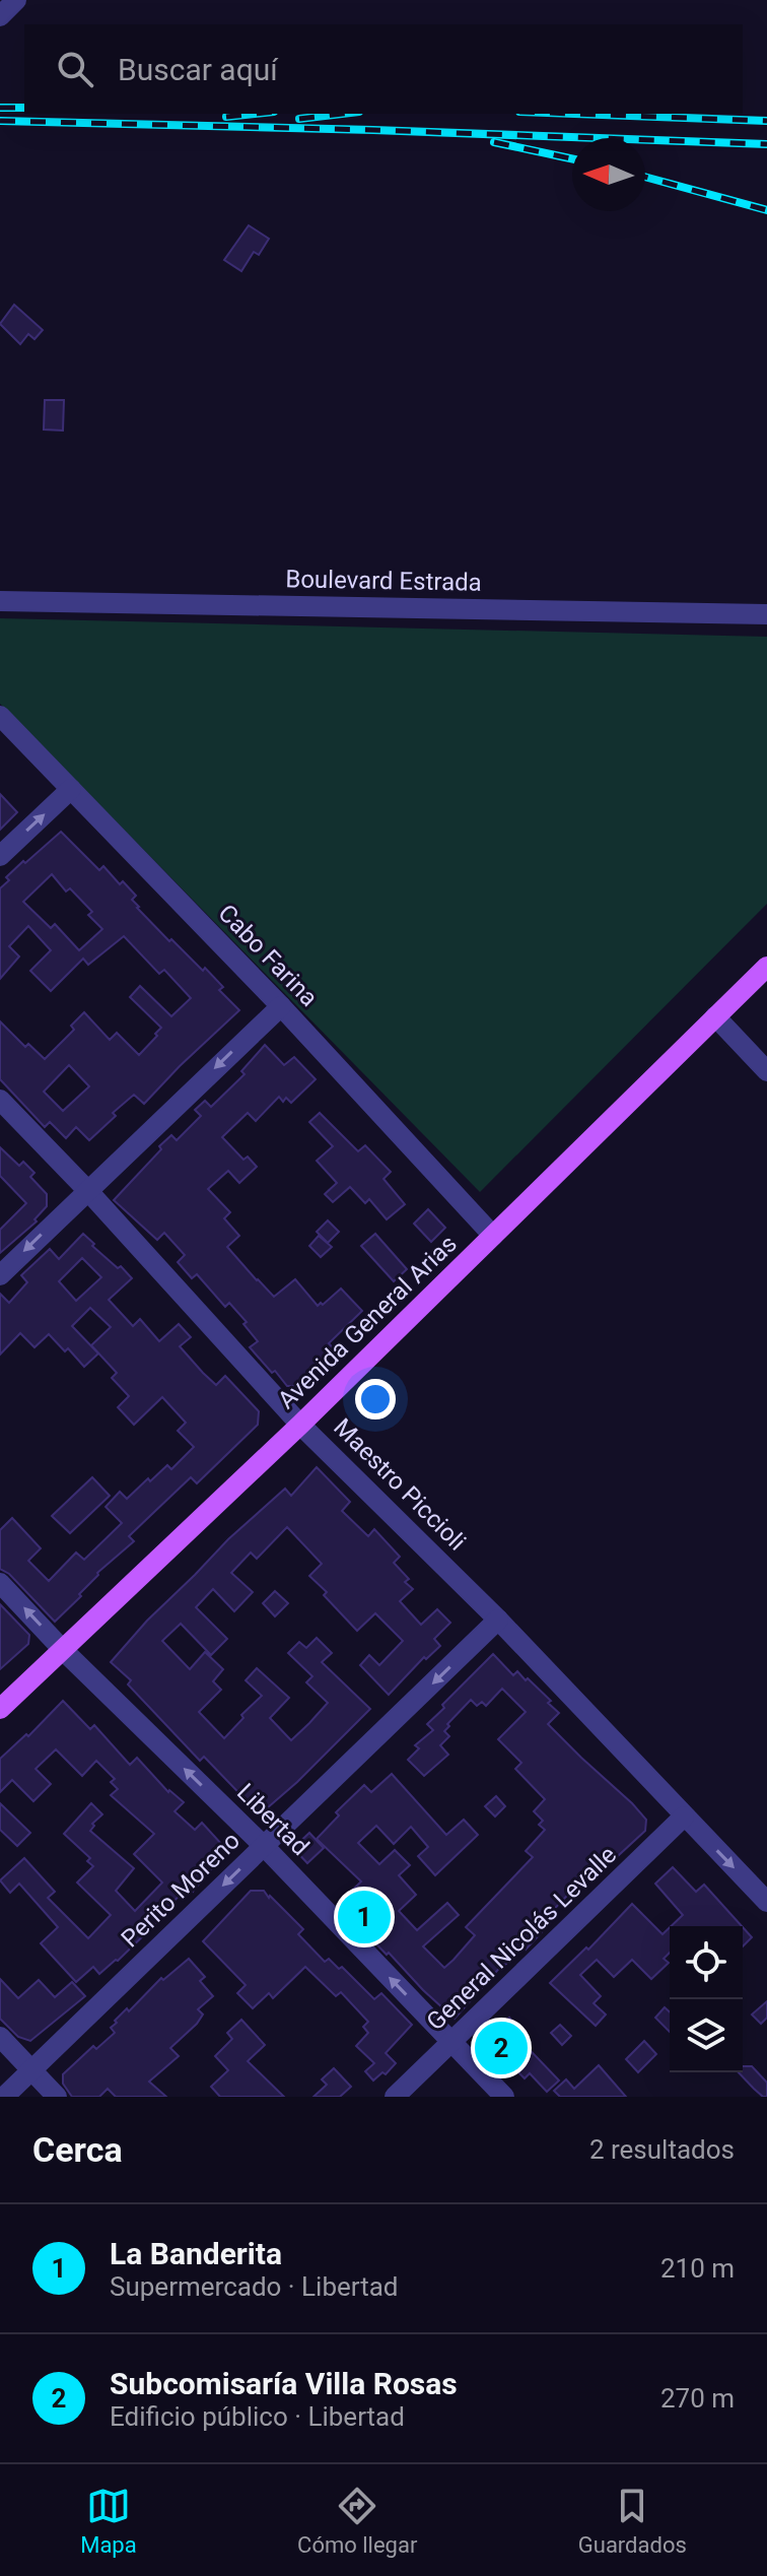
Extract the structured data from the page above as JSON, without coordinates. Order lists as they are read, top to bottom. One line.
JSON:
{"streets":{"main road":["Avenida General Arias"],"street":["Boulevard Estrada","Cabo Farina","Maestro Piccioli","Libertad","Perito Moreno","General Nicolás Levalle"]},"crossings":[["Cabo Farina","Avenida General Arias"],["Avenida General Arias","Maestro Piccioli"],["Avenida General Arias","Libertad"],["Maestro Piccioli","Perito Moreno"],["Maestro Piccioli","General Nicolás Levalle"],["Libertad","Perito Moreno"],["Libertad","General Nicolás Levalle"]],"one_way":["Libertad","Perito Moreno"],"north":"left","page":{"search":"Buscar aquí","pins":["1","2"],"heading":["Cerca","2 resultados"],"list":[{"mark":"1","name":"La Banderita","note":"Supermercado · Libertad","value":"210 m"},{"mark":"2","name":"Subcomisaría Villa Rosas","note":"Edificio público · Libertad","value":"270 m"}],"nav":["Mapa","Cómo llegar","Guardados"]}}
